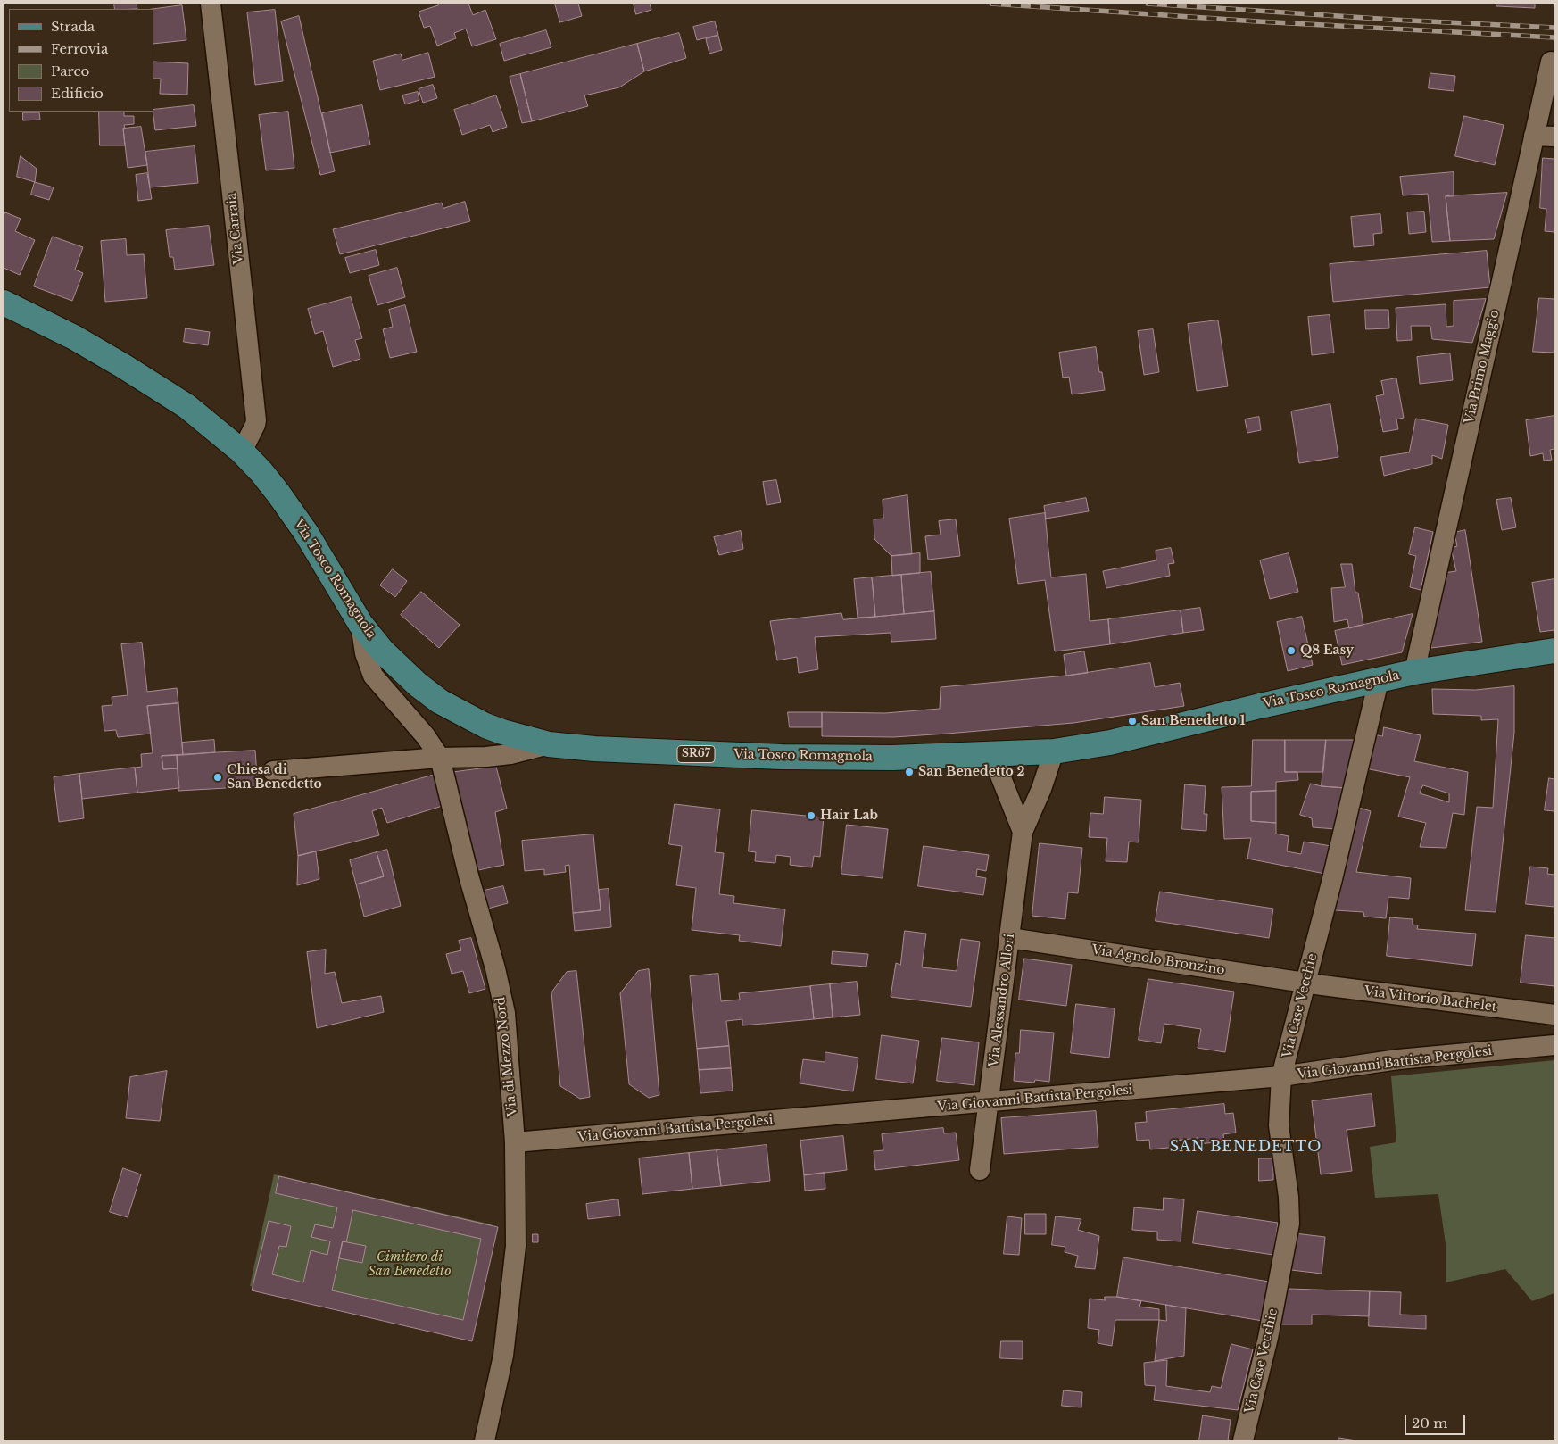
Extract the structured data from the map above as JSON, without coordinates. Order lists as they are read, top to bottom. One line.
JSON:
{"streets":{"main road":["Via Tosco Romagnola","SR67"],"street":["Via Carraia","Via Primo Maggio","Via Agnolo Bronzino","Via Vittorio Bachelet","Via Alessandro Allori","Via Case Vecchie","Via di Mezzo Nord","Via Giovanni Battista Pergolesi"]},"crossings":[["Via Carraia","Via Tosco Romagnola"],["Via Primo Maggio","Via Tosco Romagnola"],["Via Tosco Romagnola","Via Alessandro Allori"],["Via Tosco Romagnola","Via Case Vecchie"],["Via Tosco Romagnola","Via di Mezzo Nord"],["Via Agnolo Bronzino","Via Vittorio Bachelet"],["Via Agnolo Bronzino","Via Alessandro Allori"],["Via Agnolo Bronzino","Via Case Vecchie"],["Via Vittorio Bachelet","Via Case Vecchie"],["Via Alessandro Allori","Via Giovanni Battista Pergolesi"],["Via Case Vecchie","Via Giovanni Battista Pergolesi"],["Via di Mezzo Nord","Via Giovanni Battista Pergolesi"]],"districts":["SAN BENEDETTO"],"parks":["Cimitero di San Benedetto"],"places":["Q8 Easy","San Benedetto 1","San Benedetto 2","Chiesa di San Benedetto","Hair Lab"],"legend":["Strada","Ferrovia","Parco","Edificio"],"scale_bar":"20 m"}
